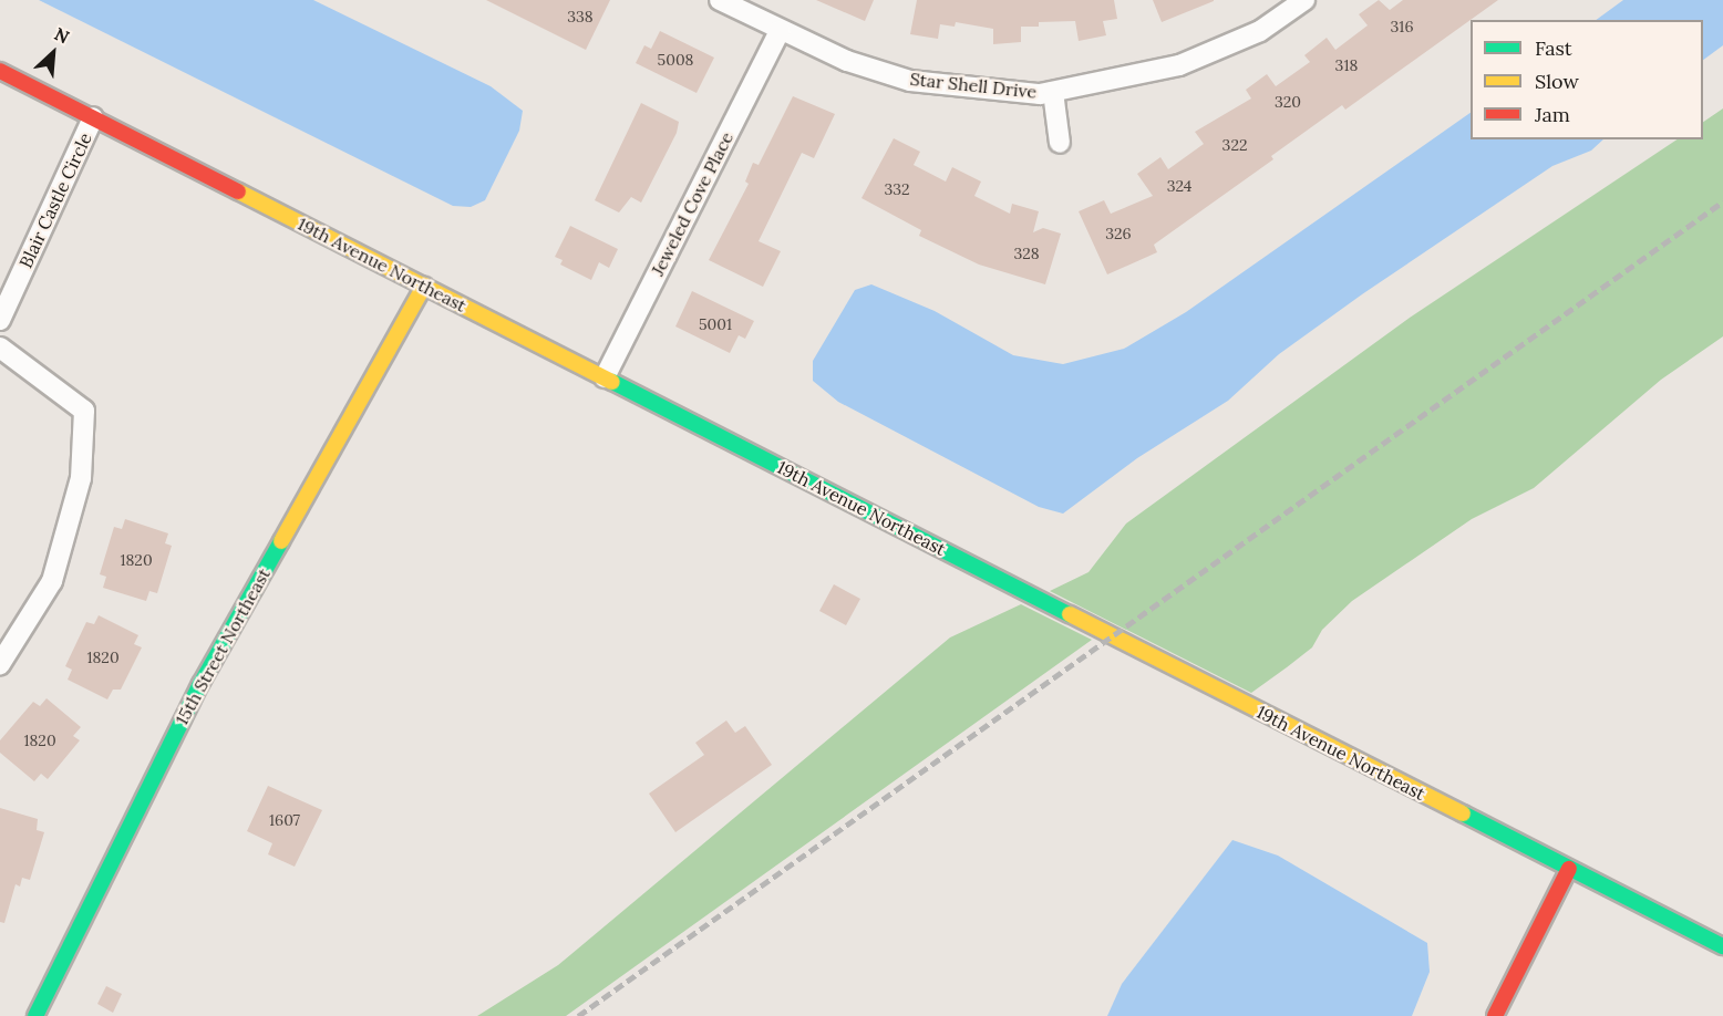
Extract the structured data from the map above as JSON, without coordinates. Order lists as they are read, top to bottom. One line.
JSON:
{"streets":{"street":["Star Shell Drive","Blair Castle Circle","Jeweled Cove Place","19th Avenue Northeast","15th Street Northeast"]},"crossings":[["Star Shell Drive","Jeweled Cove Place"],["Blair Castle Circle","19th Avenue Northeast"],["Jeweled Cove Place","19th Avenue Northeast"],["19th Avenue Northeast","15th Street Northeast"]],"house_numbers":["338","316","5008","318","320","322","324","332","326","328","5001","1820","1820","1820","1607"],"legend":["Fast","Slow","Jam"],"north":"top right"}
